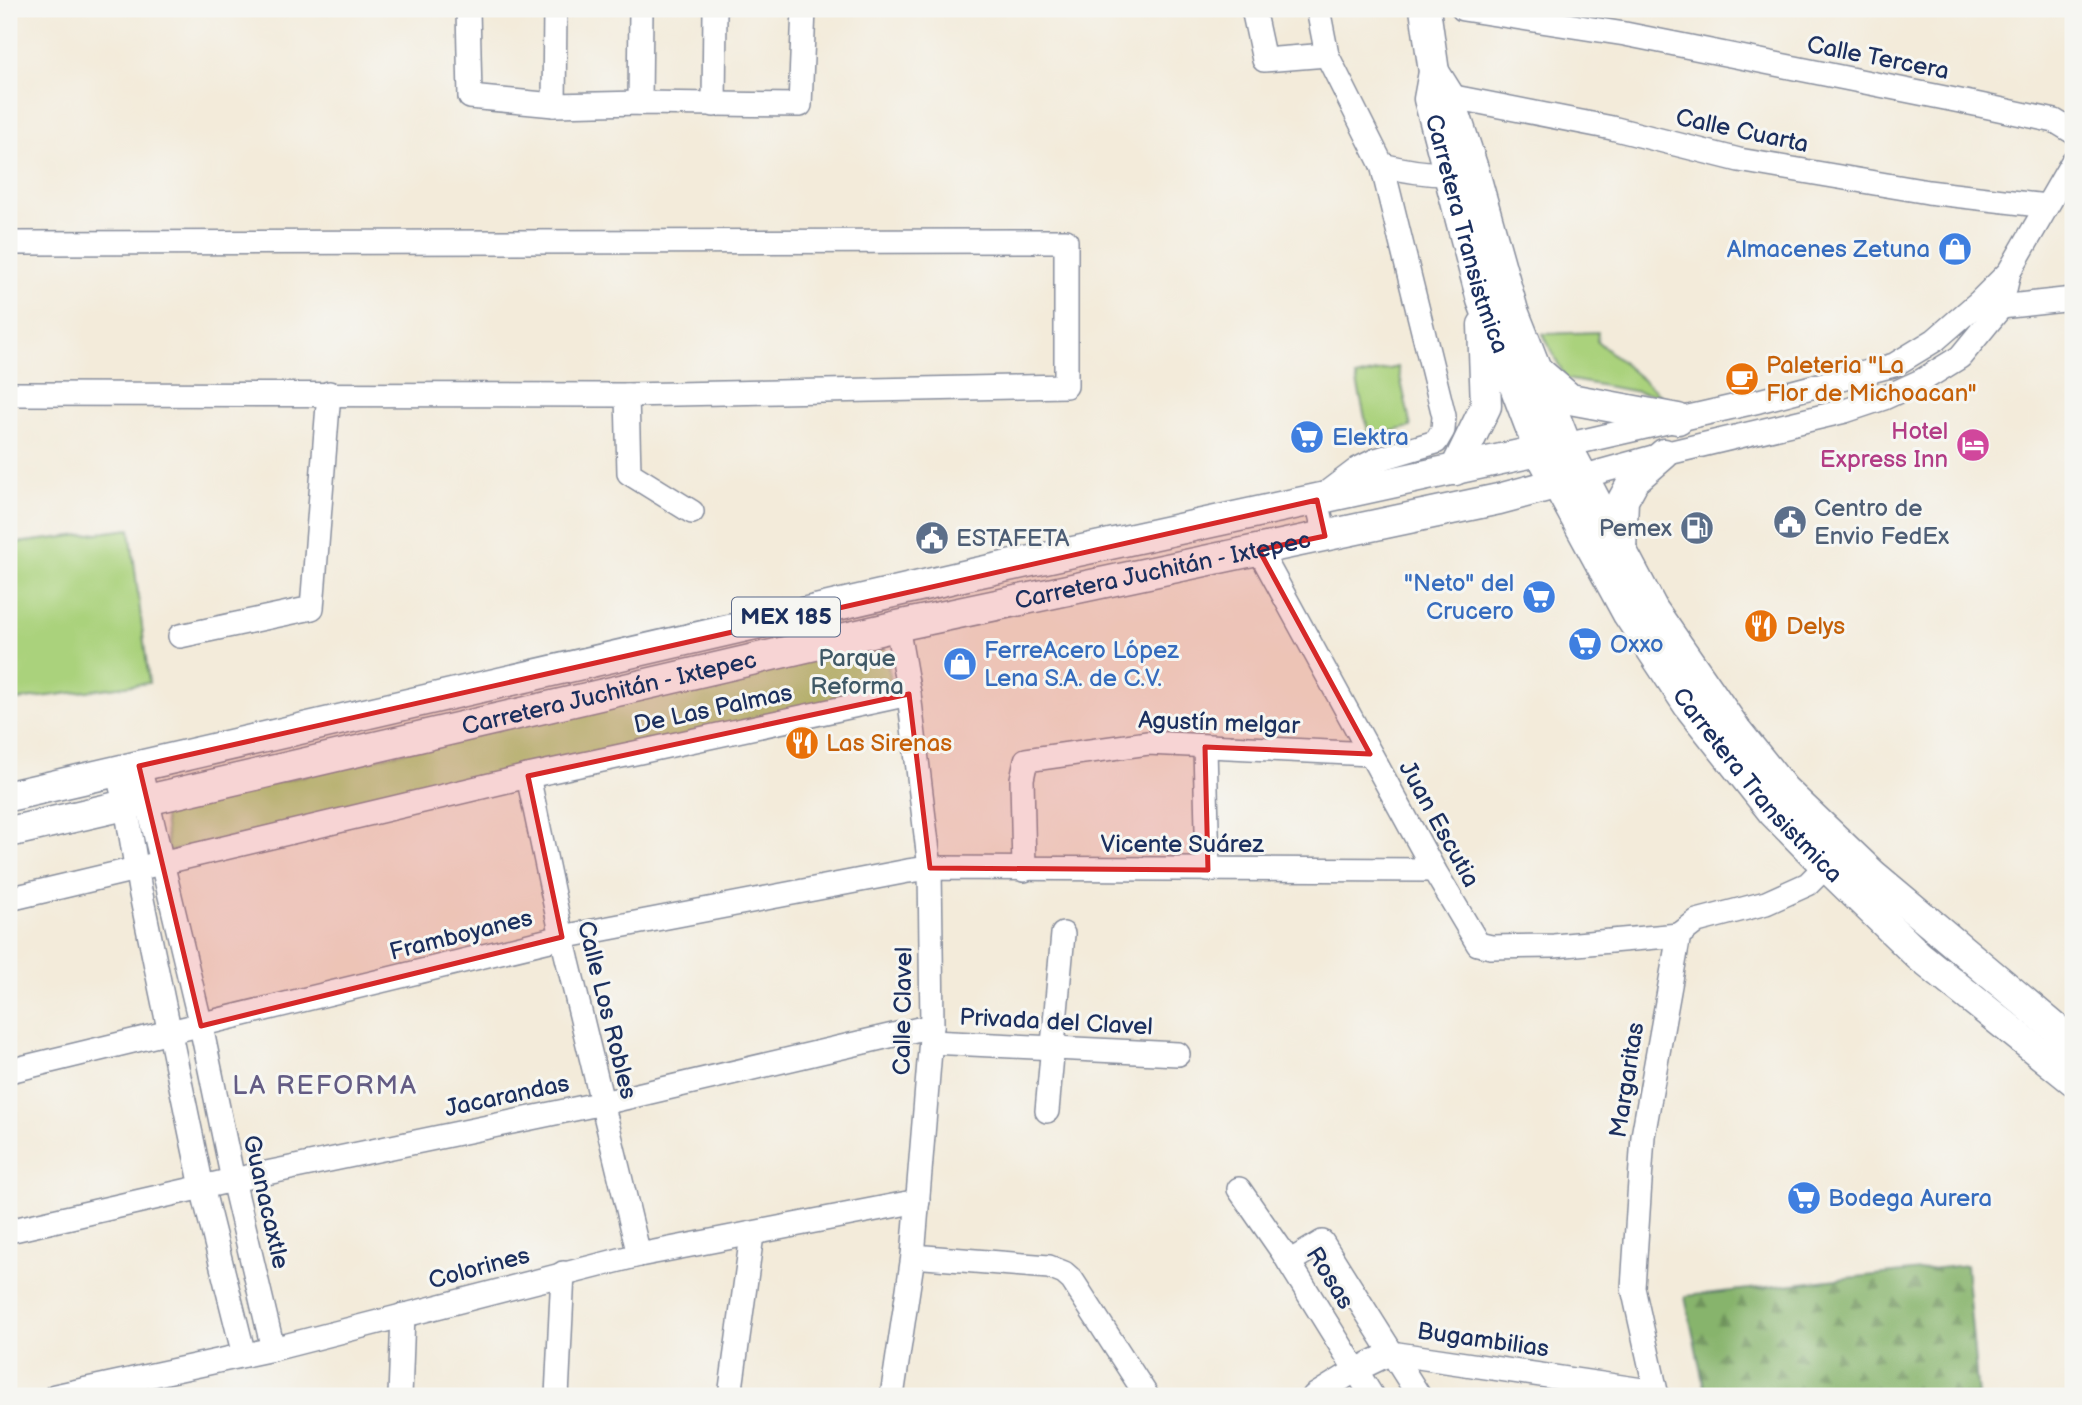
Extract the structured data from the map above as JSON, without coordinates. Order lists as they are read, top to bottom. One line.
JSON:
{"streets":{"main road":["Carretera Transistmica","Carretera Juchitán - Ixtepec","MEX 185"],"street":["Calle Tercera","Calle Cuarta","De Las Palmas","Agustín melgar","Juan Escutia","Vicente Suárez","Framboyanes","Calle Los Robles","Calle Clavel","Privada del Clavel","Margaritas","Jacarandas","Guanacaxtle","Colorines","Rosas","Bugambilias"]},"crossings":[["Calle Cuarta","Carretera Transistmica"],["Carretera Transistmica","Carretera Juchitán - Ixtepec"],["Carretera Juchitán - Ixtepec","Juan Escutia"],["Carretera Juchitán - Ixtepec","Calle Clavel"],["Carretera Juchitán - Ixtepec","Guanacaxtle"],["De Las Palmas","Calle Los Robles"],["De Las Palmas","Calle Clavel"],["De Las Palmas","Guanacaxtle"],["Agustín melgar","Juan Escutia"],["Agustín melgar","Vicente Suárez"],["Juan Escutia","Vicente Suárez"],["Juan Escutia","Margaritas"],["Vicente Suárez","Framboyanes"],["Vicente Suárez","Calle Clavel"],["Framboyanes","Calle Los Robles"],["Framboyanes","Calle Clavel"],["Framboyanes","Guanacaxtle"],["Calle Los Robles","Jacarandas"],["Calle Los Robles","Colorines"],["Calle Clavel","Privada del Clavel"],["Calle Clavel","Jacarandas"],["Calle Clavel","Colorines"],["Privada del Clavel","Jacarandas"],["Margaritas","Bugambilias"],["Jacarandas","Guanacaxtle"],["Guanacaxtle","Colorines"],["Rosas","Bugambilias"]],"districts":["LA REFORMA"],"parks":["Parque Reforma"],"places":{"shop":["Almacenes Zetuna","FerreAcero López Lena S.A. de C.V."],"cafe":["Paleteria \"La Flor de Michoacan\""],"supermarket":["Elektra","\"Neto\" del Crucero","Oxxo","Bodega Aurera"],"hotel":["Hotel Express Inn"],"public building":["Centro de Envio FedEx","ESTAFETA"],"fuel station":["Pemex"],"restaurant":["Delys","Las Sirenas"]}}
